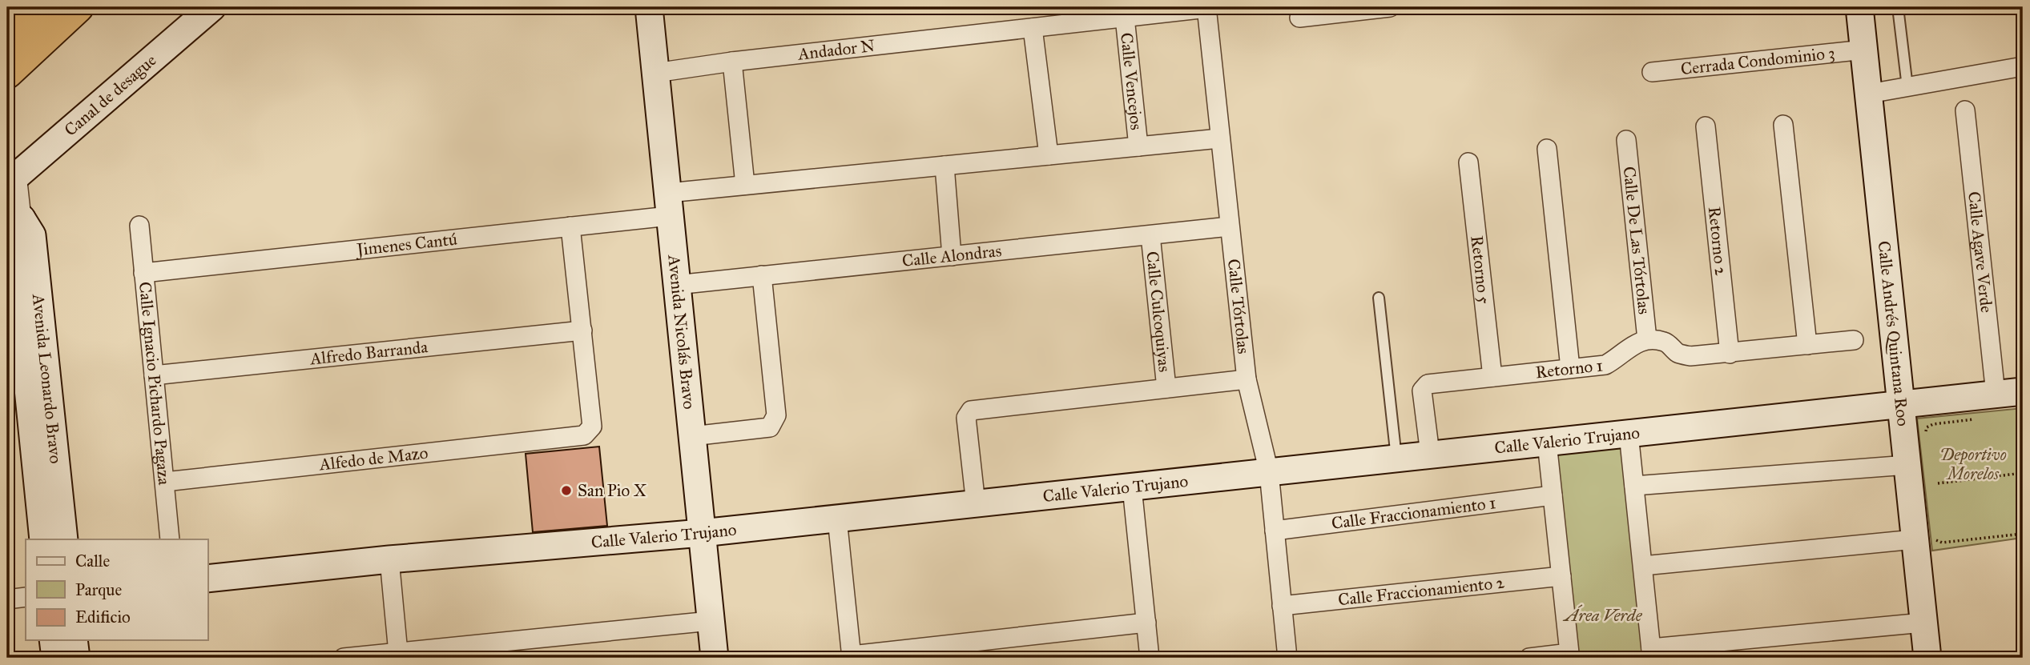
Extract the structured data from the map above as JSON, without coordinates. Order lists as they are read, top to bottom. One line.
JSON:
{"streets":{"street":["Andador N","Cerrada Condominio 3","Calle Vencejos","Canal de desague","Calle De Las Tórtolas","Retorno 2","Jimenes Cantú","Calle Agave Verde","Calle Alondras","Retorno 5","Calle Tórtolas","Calle Culcoquiyas","Calle Andrés Quintana Roo","Avenida Nicolás Bravo","Alfredo Barranda","Retorno 1","Avenida Leonardo Bravo","Calle Ignacio Pichardo Pagaza","Calle Valerio Trujano","Alfedo de Mazo","Calle Fraccionamiento 1","Calle Fraccionamiento 2"]},"crossings":[["Andador N","Calle Vencejos"],["Andador N","Calle Tórtolas"],["Cerrada Condominio 3","Calle Andrés Quintana Roo"],["Canal de desague","Avenida Leonardo Bravo"],["Calle De Las Tórtolas","Retorno 1"],["Jimenes Cantú","Avenida Nicolás Bravo"],["Jimenes Cantú","Calle Ignacio Pichardo Pagaza"],["Calle Agave Verde","Calle Valerio Trujano"],["Calle Alondras","Calle Tórtolas"],["Calle Alondras","Calle Culcoquiyas"],["Calle Alondras","Avenida Nicolás Bravo"],["Retorno 5","Retorno 1"],["Calle Tórtolas","Calle Valerio Trujano"],["Calle Tórtolas","Calle Fraccionamiento 1"],["Calle Tórtolas","Calle Fraccionamiento 2"],["Calle Andrés Quintana Roo","Calle Valerio Trujano"],["Avenida Nicolás Bravo","Calle Valerio Trujano"],["Alfredo Barranda","Calle Ignacio Pichardo Pagaza"],["Alfredo Barranda","Alfedo de Mazo"],["Retorno 1","Calle Valerio Trujano"],["Calle Ignacio Pichardo Pagaza","Alfedo de Mazo"]],"parks":["Deportivo Morelos","Área Verde"],"places":["San Pio X"],"legend":["Calle","Parque","Edificio"]}
